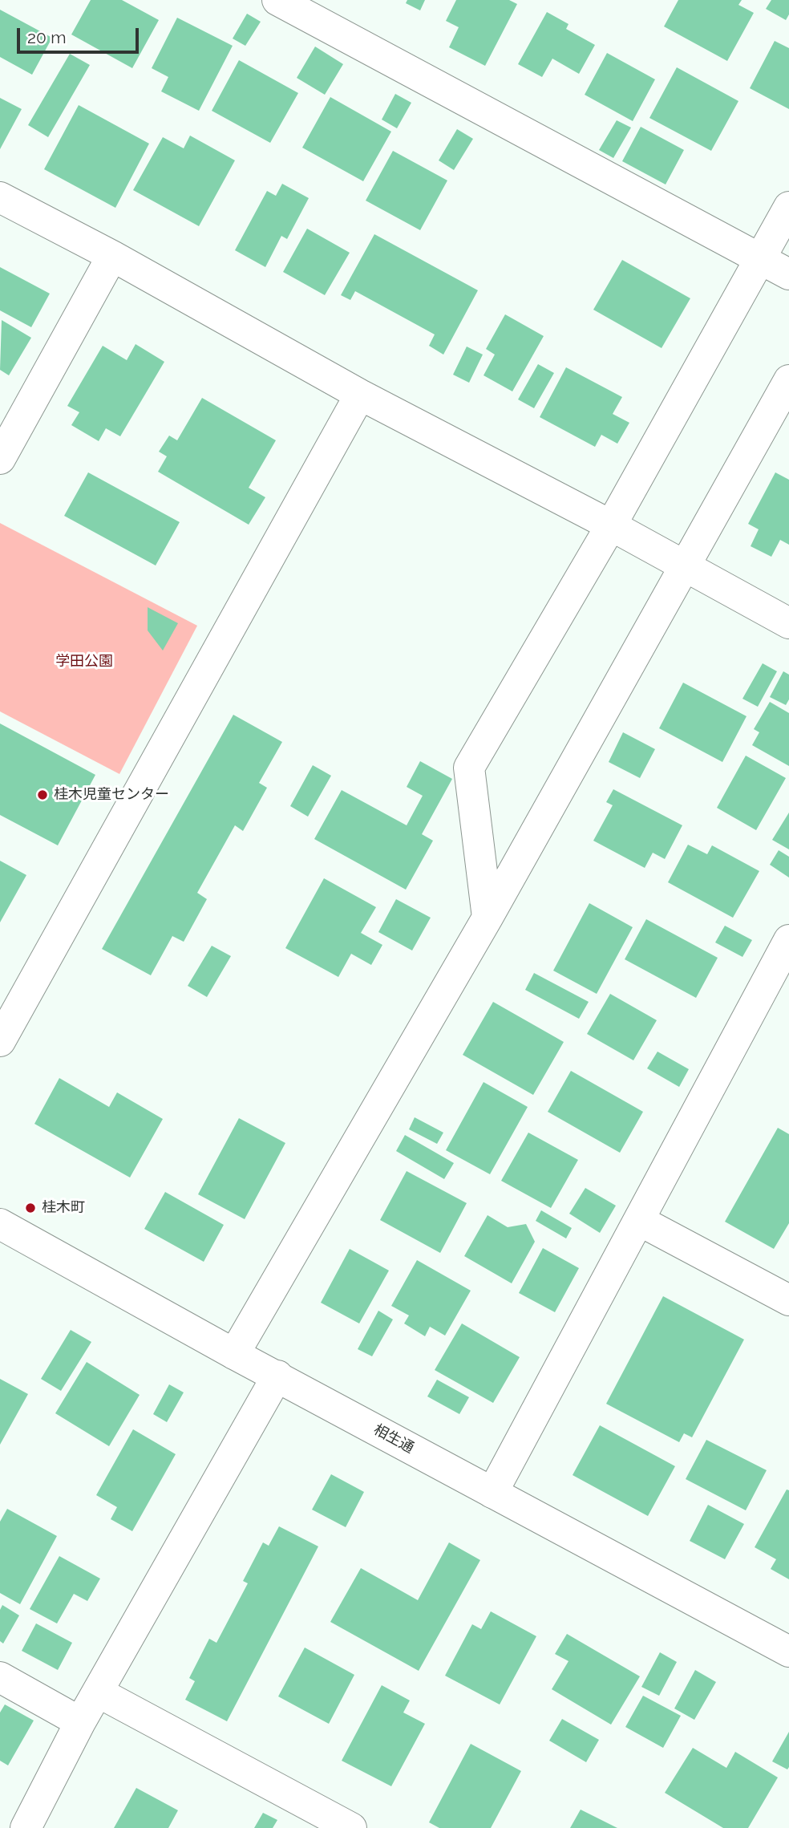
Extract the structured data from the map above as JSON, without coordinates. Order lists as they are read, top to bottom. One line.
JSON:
{"streets":{"street":["相生通"]},"parks":["学田公園"],"places":["桂木児童センター","桂木町"],"scale_bar":"20 m"}
